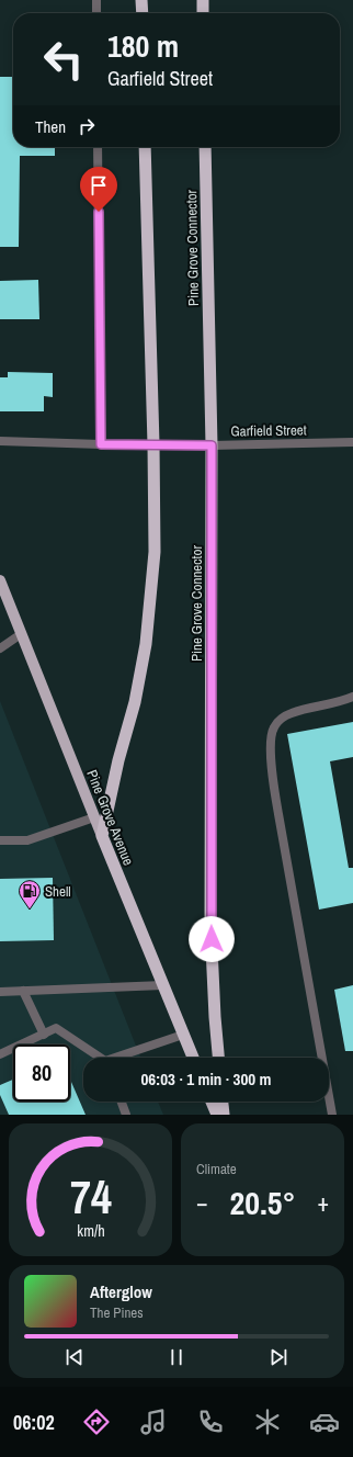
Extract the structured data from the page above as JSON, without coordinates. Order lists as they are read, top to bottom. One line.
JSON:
{"streets":{"highway":["Pine Grove Connector","Pine Grove Avenue"],"street":["Garfield Street"]},"crossings":[["Pine Grove Connector","Garfield Street"]],"places":{"fuel station":["Shell"]},"page":{"turn":["180 m","Garfield Street"],"then":"Then","limit":"80","trip":"06:03 · 1 min · 300 m","tile":"Climate","heat":["−","20.5°","+"],"song":["Afterglow","The Pines"],"tabs":"06:02","gauge":["74","km/h"]}}
